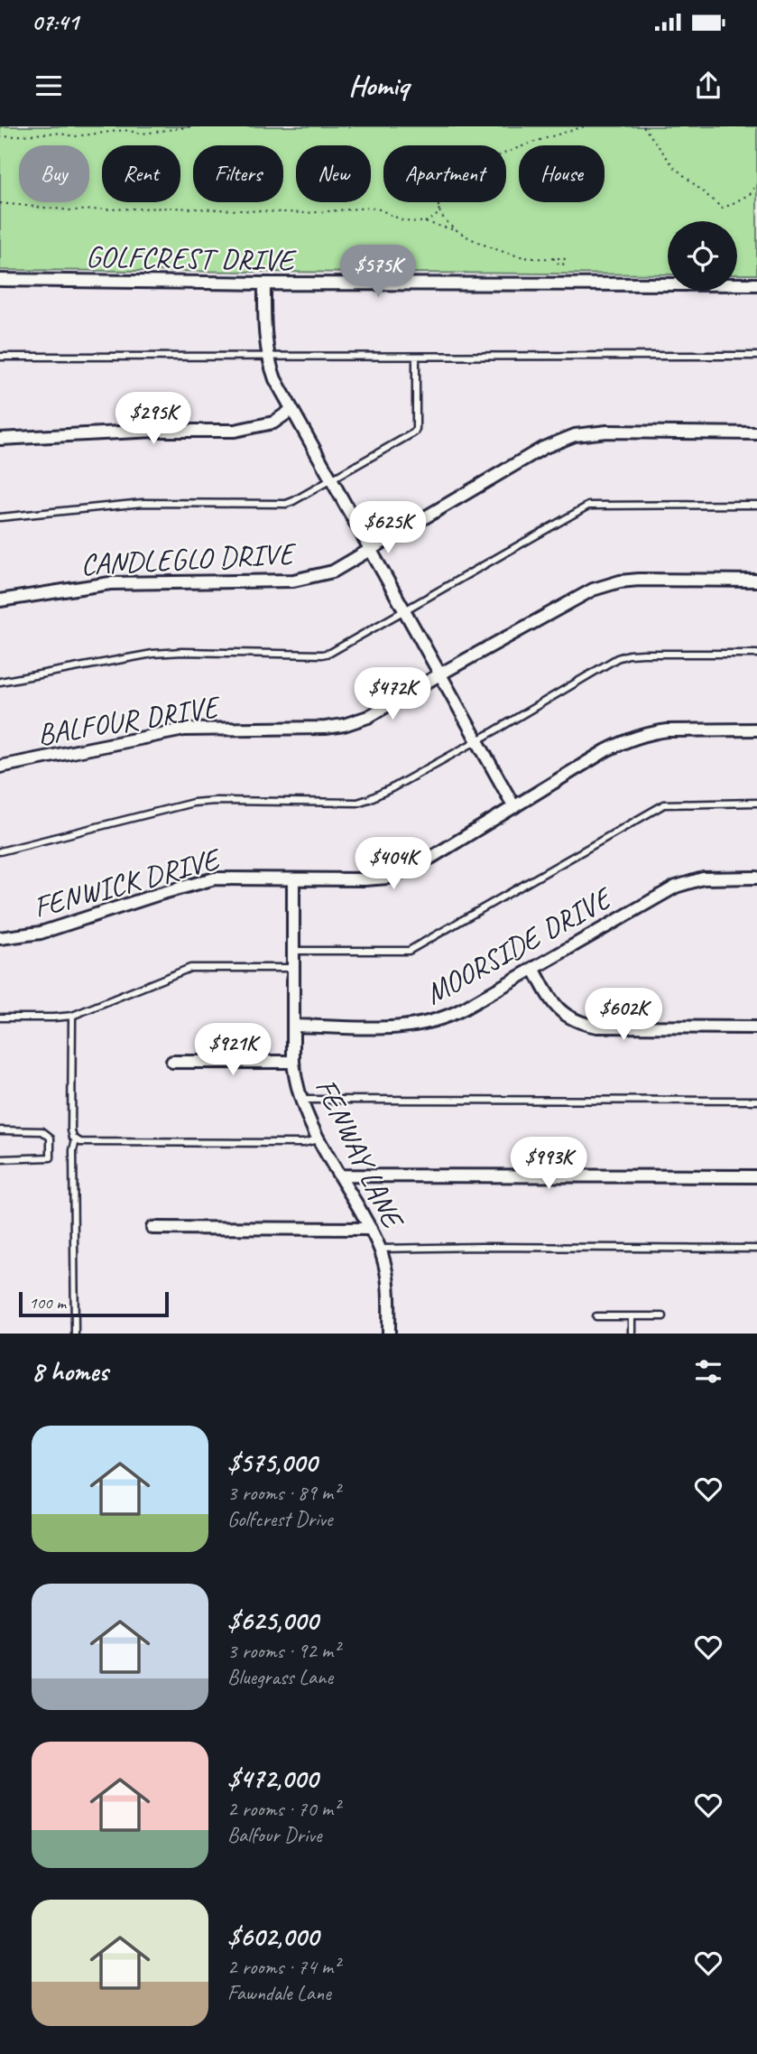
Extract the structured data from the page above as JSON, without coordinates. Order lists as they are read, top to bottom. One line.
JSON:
{"streets":{"street":["GOLFCREST DRIVE","CANDLEGLO DRIVE","BALFOUR DRIVE","FENWICK DRIVE","MOORSIDE DRIVE","FENWAY LANE"]},"crossings":[["FENWICK DRIVE","FENWAY LANE"],["MOORSIDE DRIVE","FENWAY LANE"]],"scale_bar":"100 m","page":{"status":"07:41","header":"Homiq","chip":["Buy","Rent","Filters","New","Apartment","House"],"price":["$575K","$295K","$625K","$472K","$404K","$602K","$921K","$993K"],"scale":"100 m","heading":"8 homes","list":[{"name":"$575,000","note":"3 rooms · 89 m² · Golfcrest Drive"},{"name":"$625,000","note":"3 rooms · 92 m² · Bluegrass Lane"},{"name":"$472,000","note":"2 rooms · 70 m² · Balfour Drive"},{"name":"$602,000","note":"2 rooms · 74 m² · Fawndale Lane"}]}}
